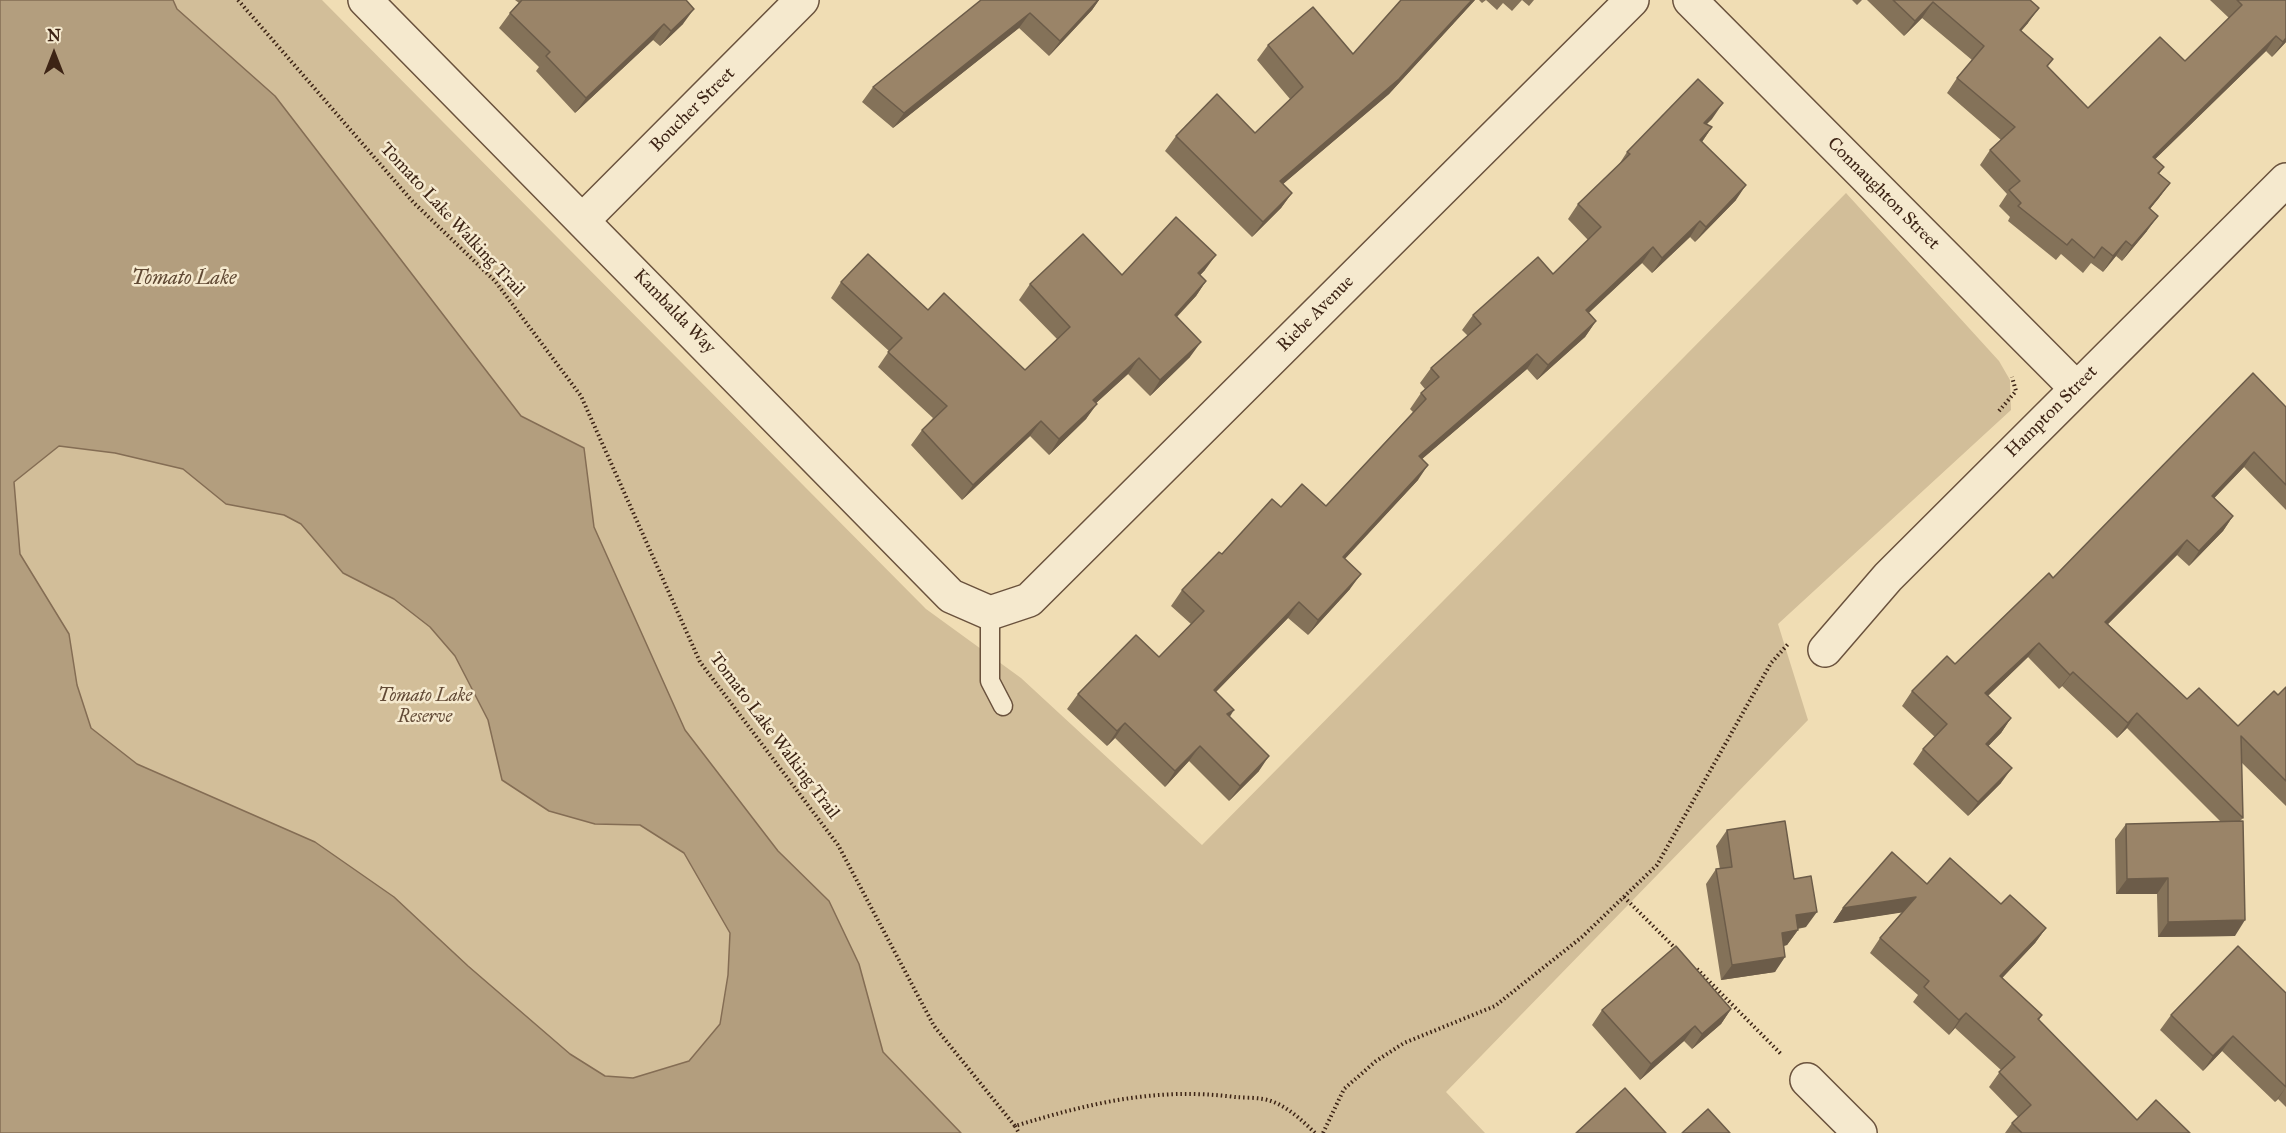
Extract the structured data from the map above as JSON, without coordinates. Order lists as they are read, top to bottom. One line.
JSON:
{"streets":{"street":["Boucher Street","Connaughton Street","Kambalda Way","Riebe Avenue","Hampton Street"],"path":["Tomato Lake Walking Trail"]},"crossings":[["Boucher Street","Kambalda Way"],["Connaughton Street","Hampton Street"],["Kambalda Way","Riebe Avenue"]],"water":["Tomato Lake"],"parks":["Tomato Lake Reserve"],"north":"top"}
